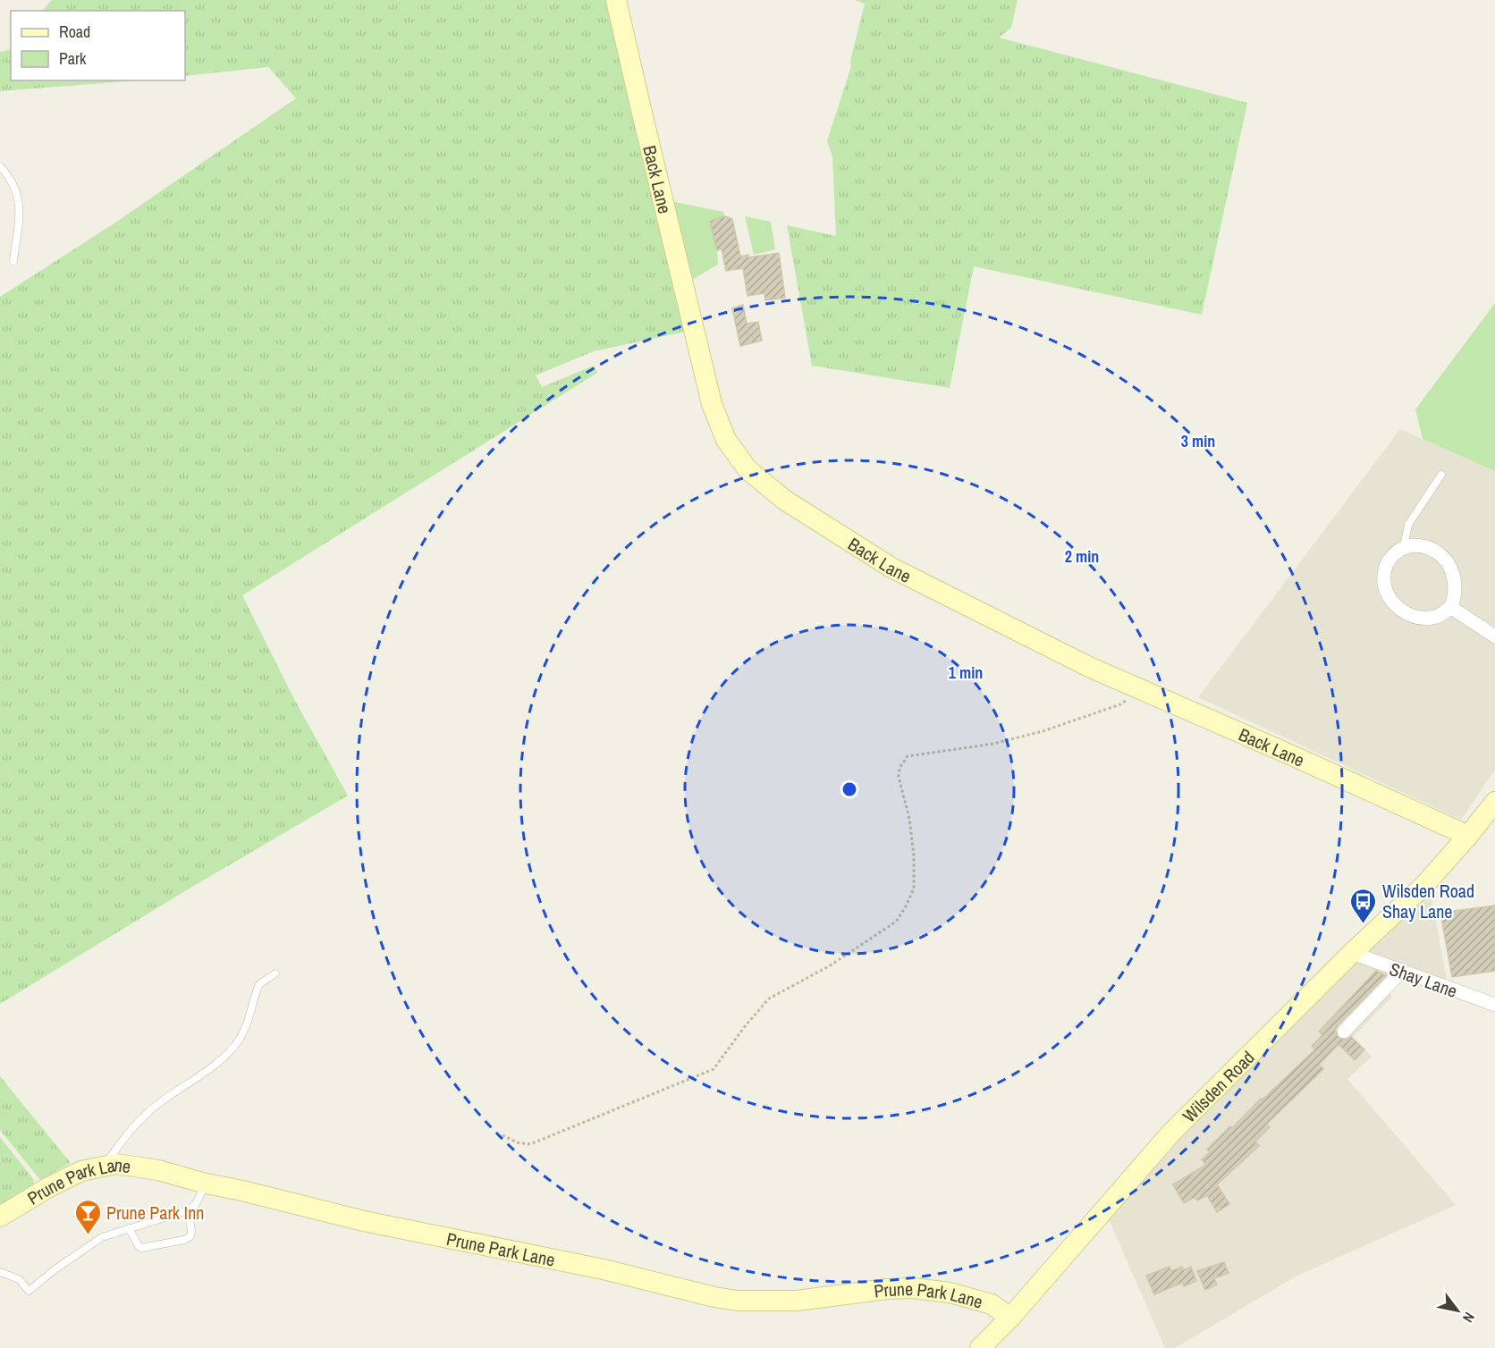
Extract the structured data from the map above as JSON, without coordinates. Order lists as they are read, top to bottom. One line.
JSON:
{"streets":{"street":["Back Lane","Shay Lane","Wilsden Road","Prune Park Lane"]},"crossings":[["Back Lane","Wilsden Road"],["Shay Lane","Wilsden Road"],["Wilsden Road","Prune Park Lane"]],"places":{"bus stop":["Wilsden Road Shay Lane"],"bar":["Prune Park Inn"]},"legend":["Road","Park"],"north":"bottom right","rings":["3 min","2 min","1 min"]}
